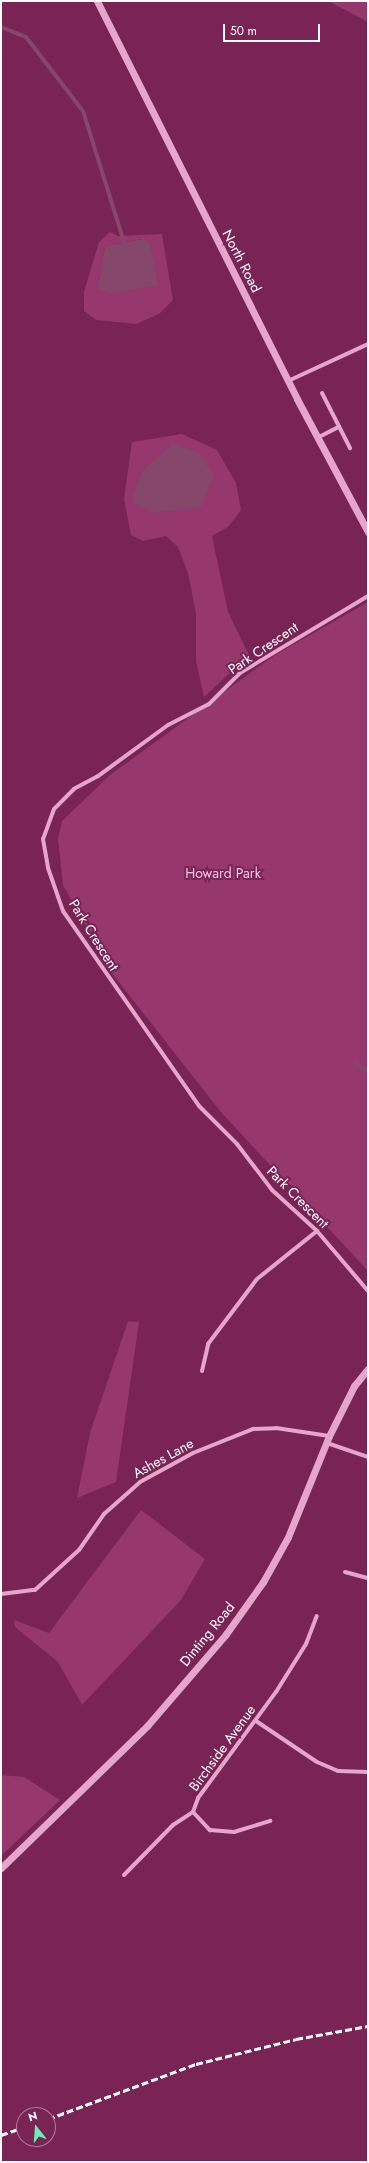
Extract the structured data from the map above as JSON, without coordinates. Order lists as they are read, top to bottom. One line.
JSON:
{"streets":{"street":["North Road","Park Crescent","Ashes Lane","Dinting Road","Birchside Avenue"]},"crossings":[["Ashes Lane","Dinting Road"]],"parks":["Howard Park"],"scale_bar":"50 m","north":"top"}
